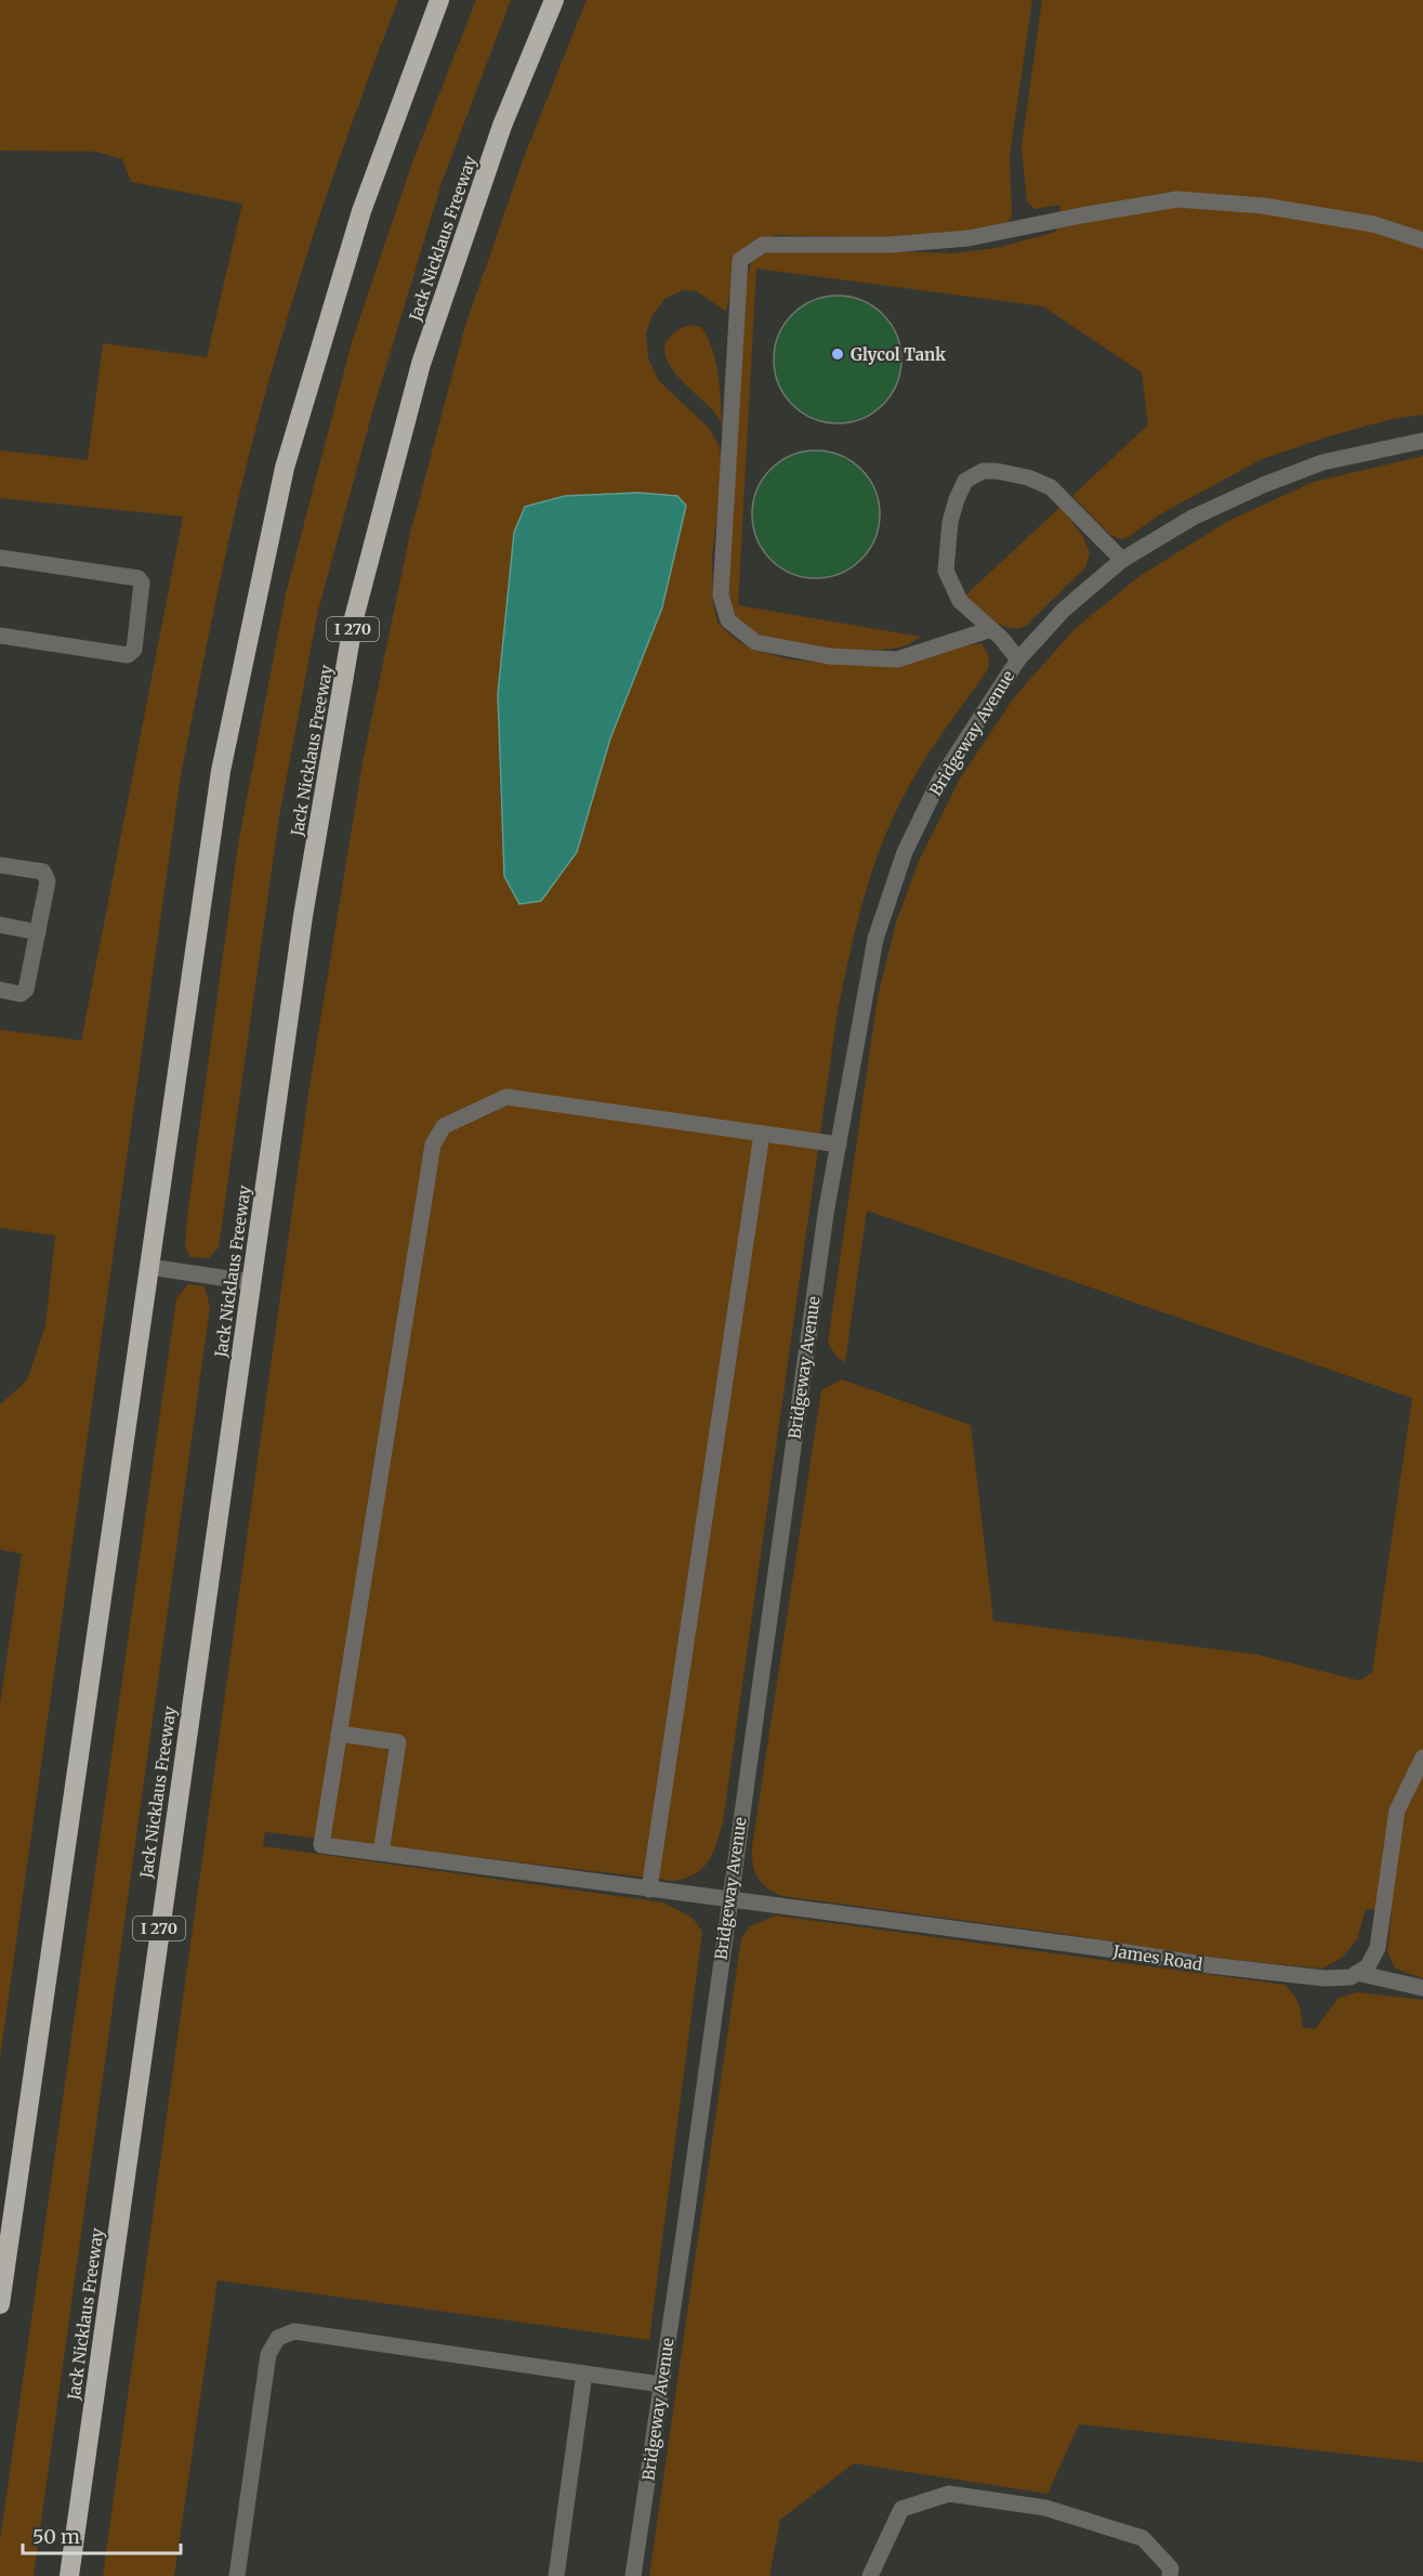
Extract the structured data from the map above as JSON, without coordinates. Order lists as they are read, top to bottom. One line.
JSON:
{"streets":{"highway":["Jack Nicklaus Freeway","I 270"],"street":["Bridgeway Avenue","James Road"]},"crossings":[["Bridgeway Avenue","James Road"]],"places":["Glycol Tank"],"scale_bar":"50 m"}
